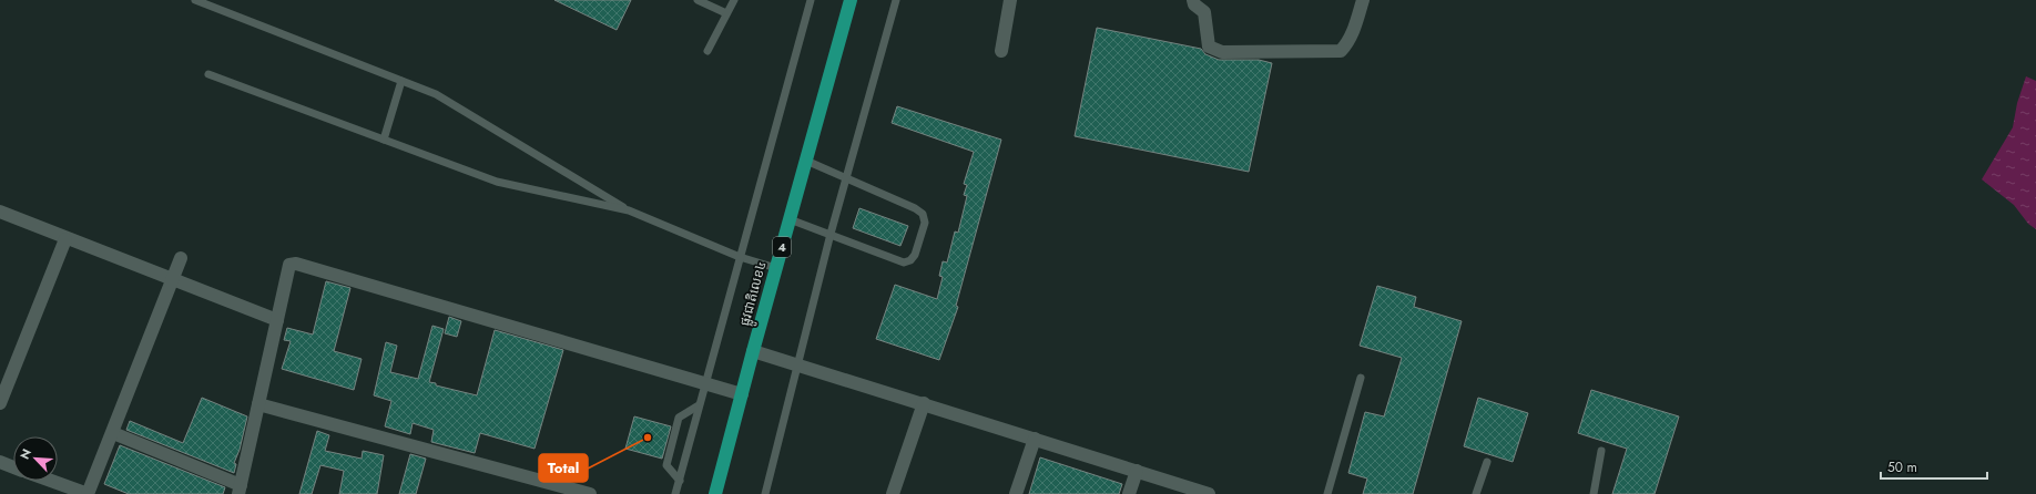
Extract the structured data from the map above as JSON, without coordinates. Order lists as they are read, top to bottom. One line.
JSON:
{"streets":{"highway":["4","ផ្លូវជាតិលេខ៤"]},"places":["Total"],"scale_bar":"50 m","north":"top left"}
